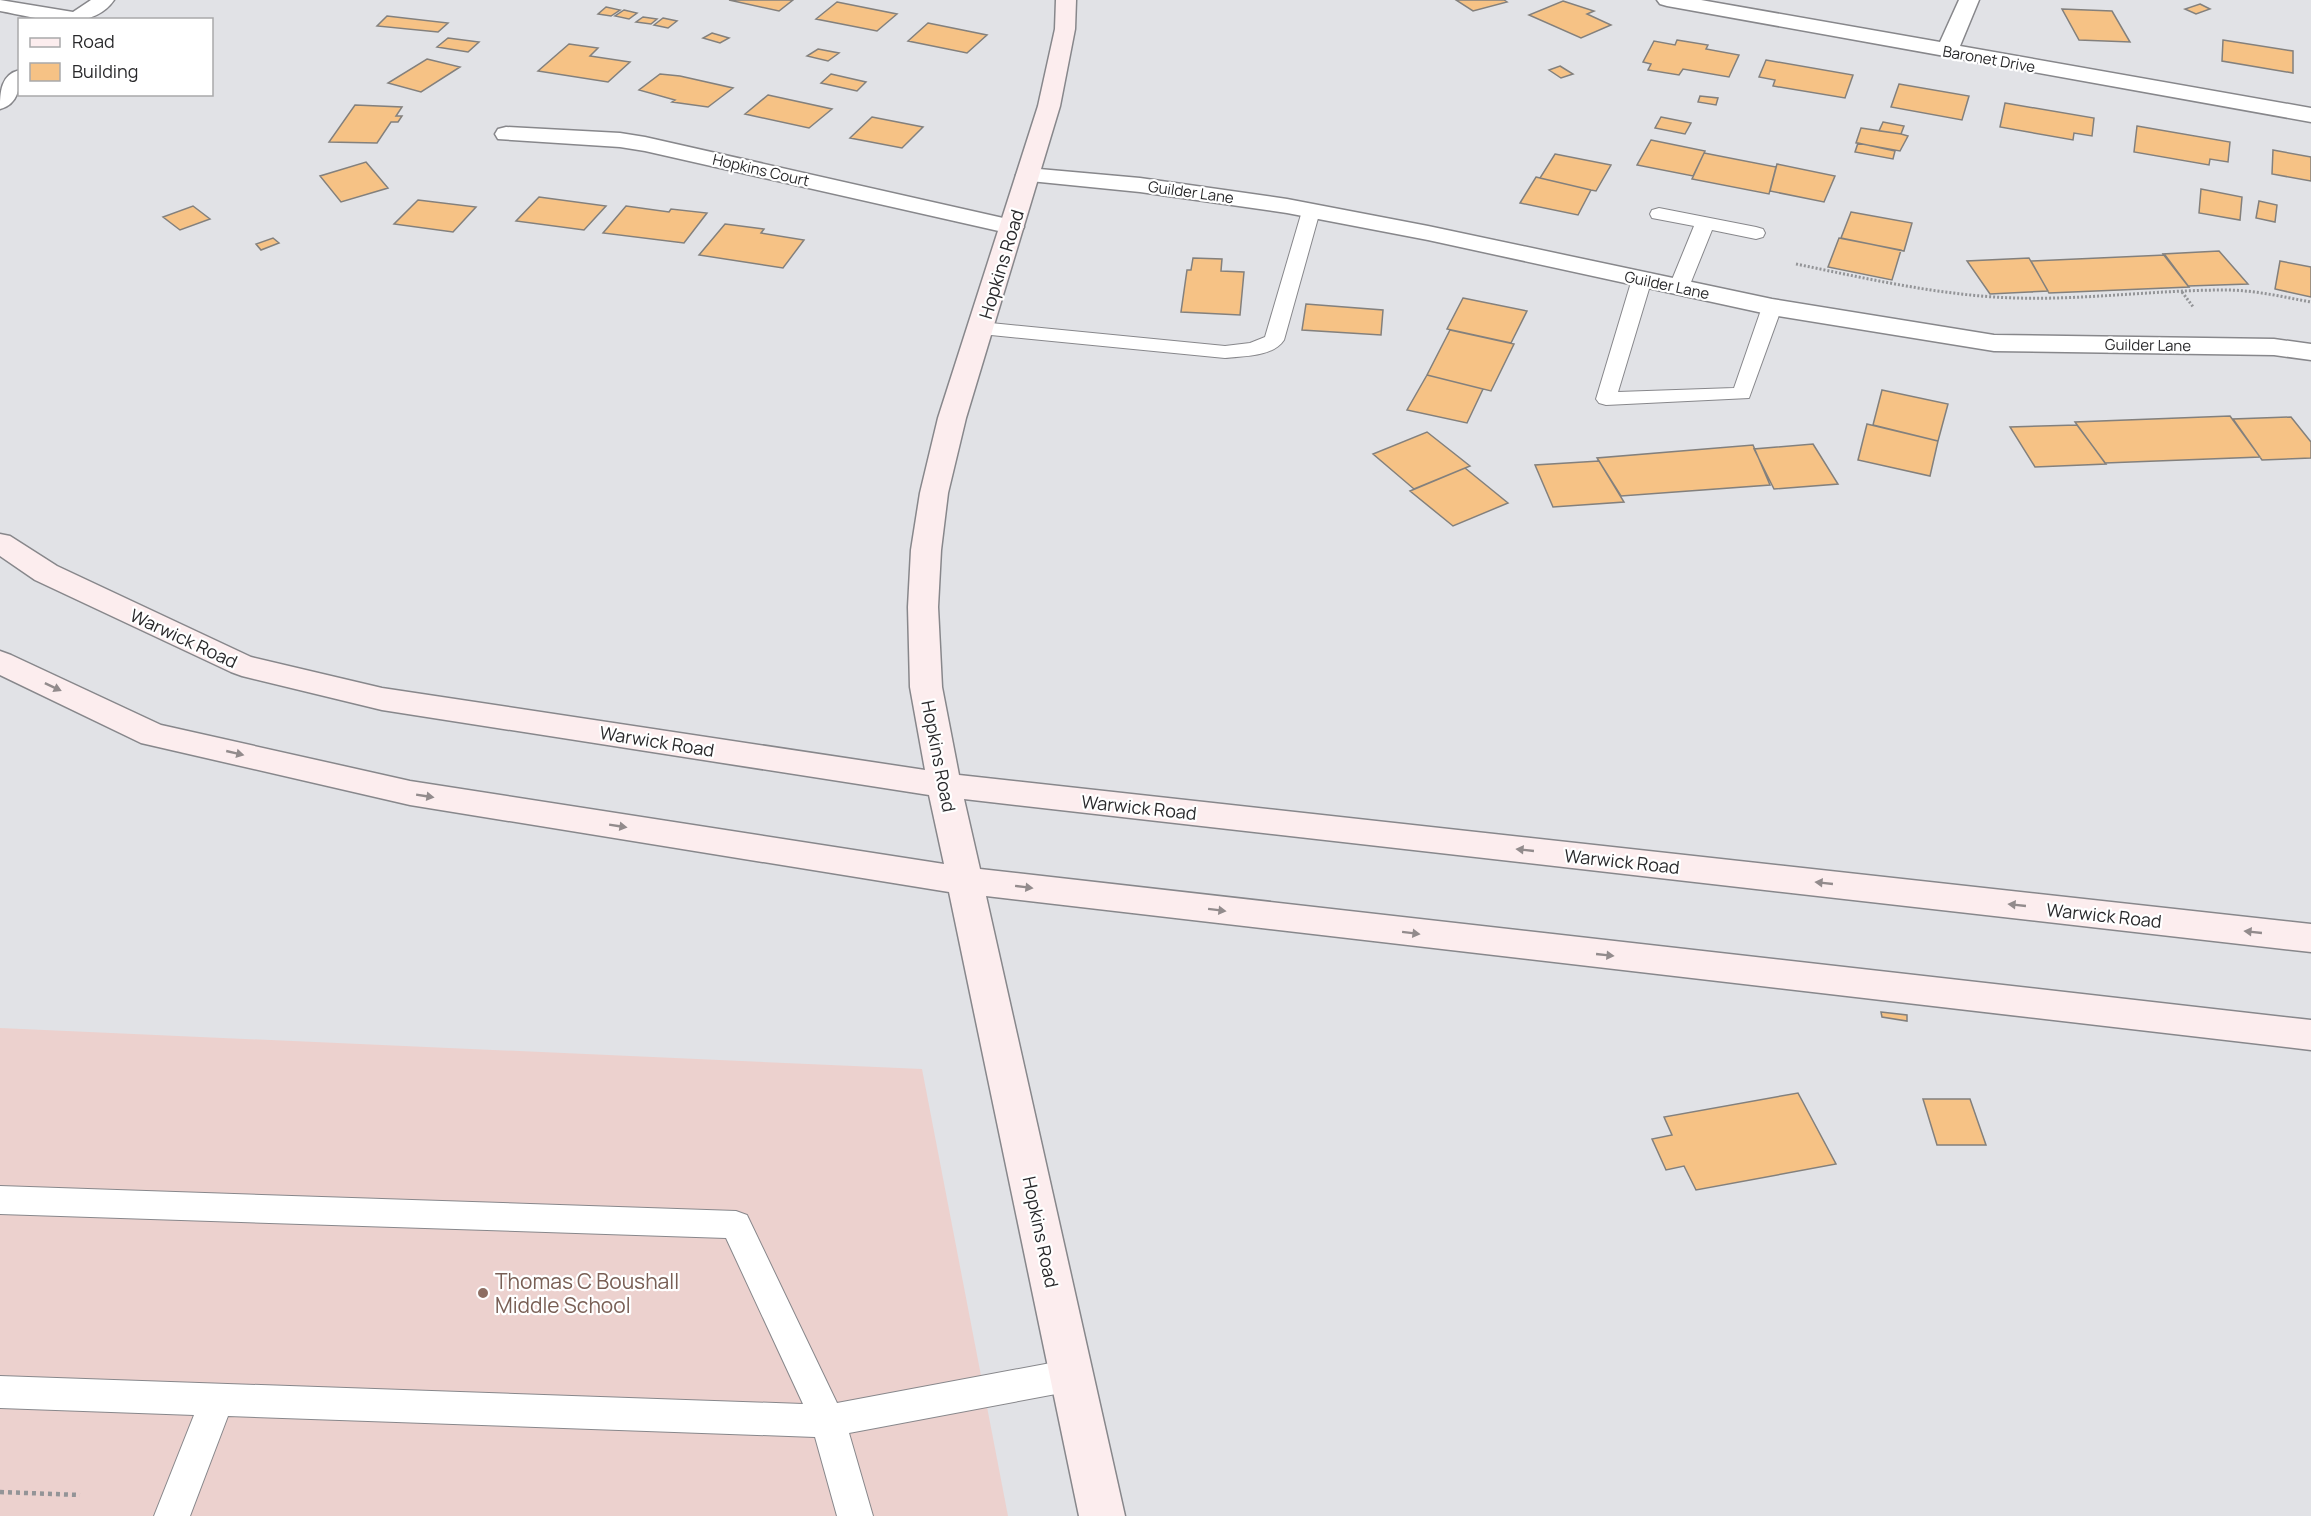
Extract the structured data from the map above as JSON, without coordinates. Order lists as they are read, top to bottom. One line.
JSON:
{"streets":{"main road":["Hopkins Road","Warwick Road"],"street":["Baronet Drive","Hopkins Court","Guilder Lane"]},"crossings":[["Hopkins Court","Hopkins Road"],["Guilder Lane","Hopkins Road"],["Hopkins Road","Warwick Road"]],"places":["Thomas C Boushall Middle School"],"legend":["Road","Building"]}
